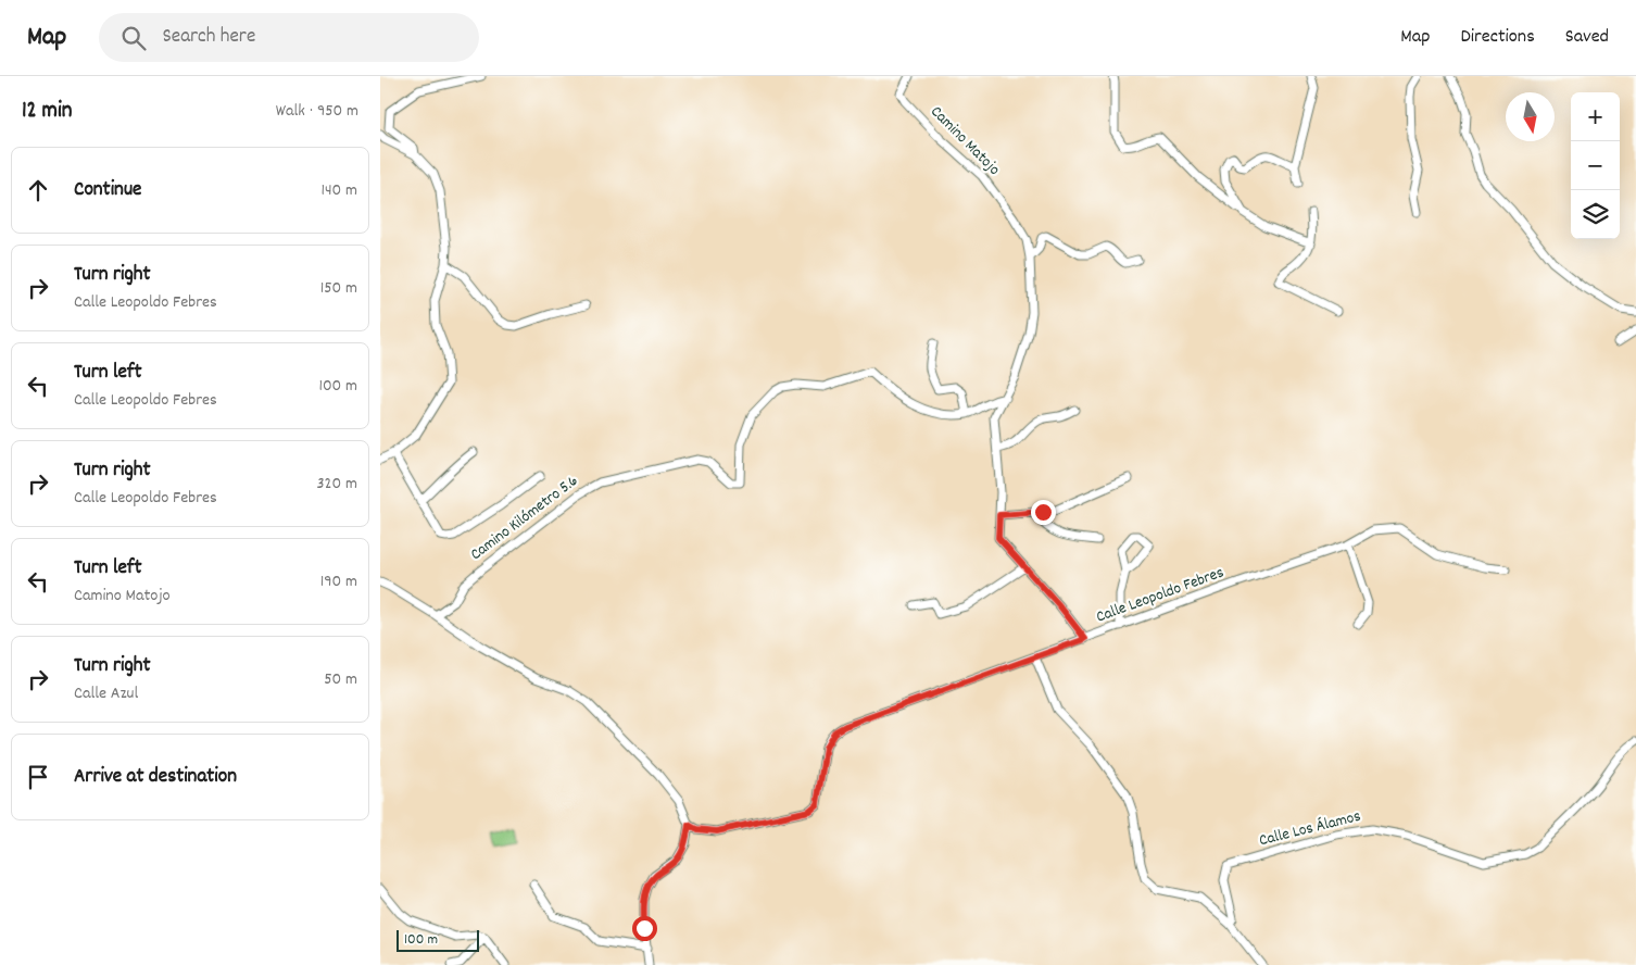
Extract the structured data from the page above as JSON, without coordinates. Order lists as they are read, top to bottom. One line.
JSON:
{"streets":{"street":["Camino Matojo","Camino Kilómetro 5.6","Calle Leopoldo Febres","Calle Los Álamos"]},"crossings":[["Camino Matojo","Camino Kilómetro 5.6"],["Camino Matojo","Calle Leopoldo Febres"]],"scale_bar":"100 m","north":"bottom","page":{"header":"Map","search":"Search here","nav":["Map","Directions","Saved"],"heading":["12 min","Walk · 950 m"],"map_buttons":["+","−"],"list":[["Continue","140 m"],["Turn right","Calle Leopoldo Febres","150 m"],["Turn left","Calle Leopoldo Febres","100 m"],["Turn right","Calle Leopoldo Febres","320 m"],["Turn left","Camino Matojo","190 m"],["Turn right","Calle Azul","50 m"],"Arrive at destination"],"scale":"100 m"}}
